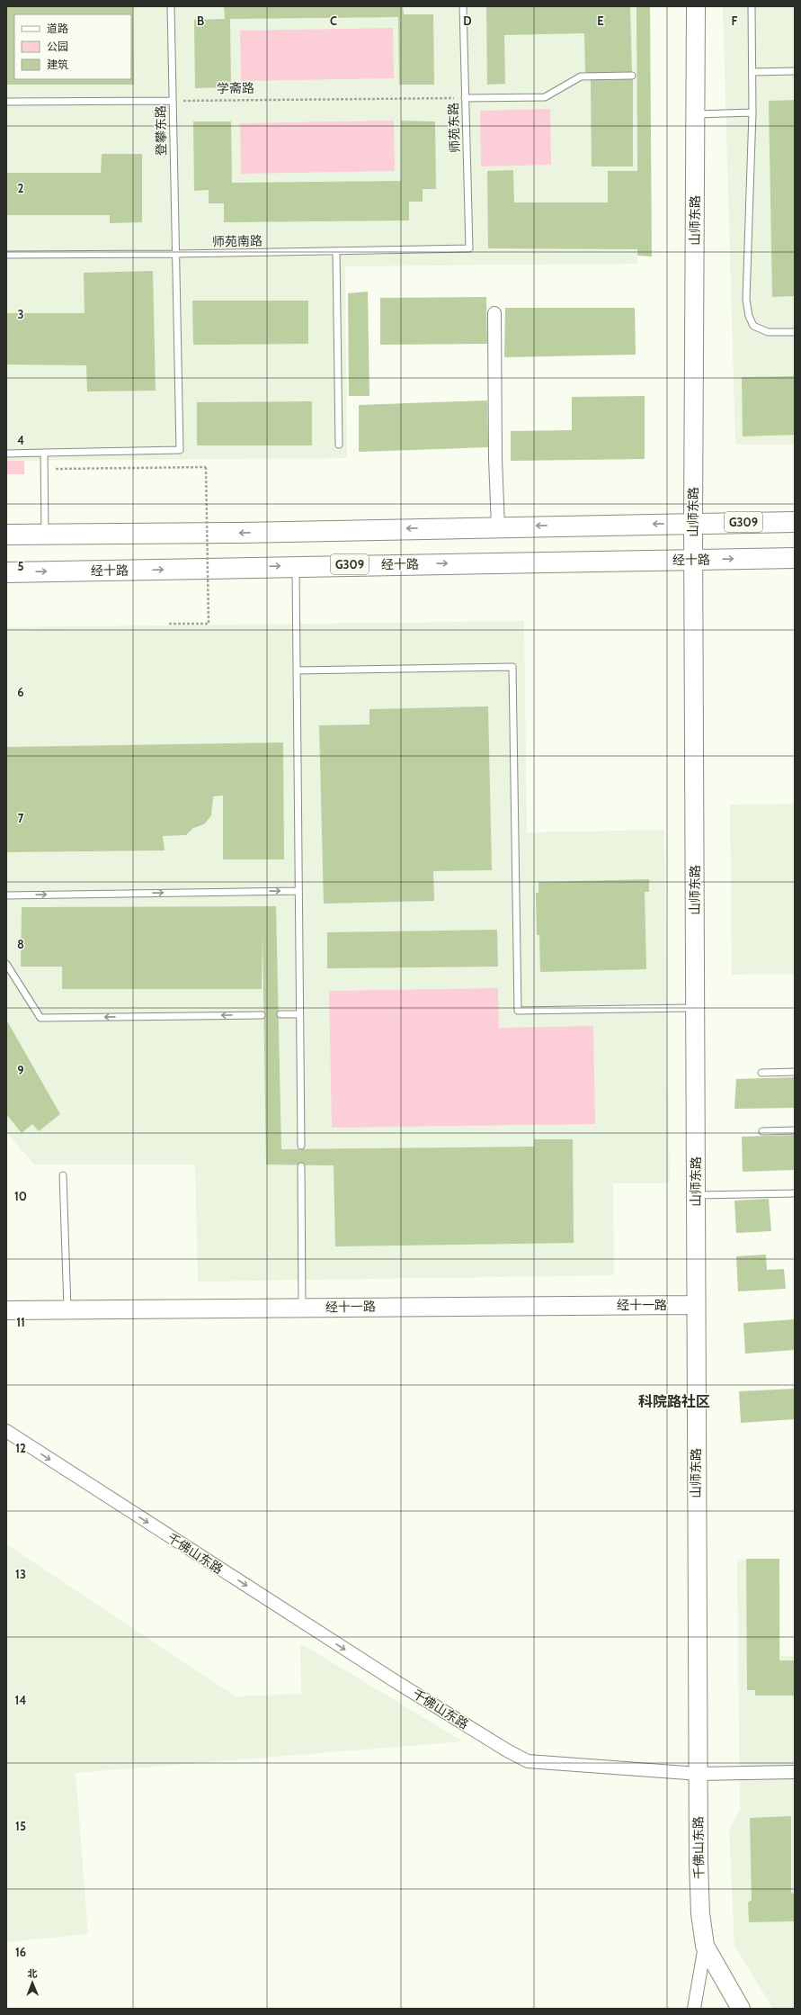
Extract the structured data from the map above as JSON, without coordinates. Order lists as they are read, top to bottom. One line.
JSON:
{"streets":{"highway":["G309","经十路"],"main road":["山师东路","经十一路","千佛山东路"],"lane":["师苑东路","登攀东路","师苑南路"],"path":["学斋路"]},"crossings":[["学斋路","师苑东路"],["学斋路","登攀东路"],["师苑东路","师苑南路"],["登攀东路","师苑南路"],["山师东路","G309"],["山师东路","经十路"],["山师东路","经十一路"],["山师东路","千佛山东路"]],"one_way":["千佛山东路"],"districts":["科院路社区"],"legend":["道路","公园","建筑"],"north":"top","grid":{"columns":["B","C","D","E","F"],"rows":["2","3","4","5","6","7","8","9","10","11","12","13","14","15","16"]}}
